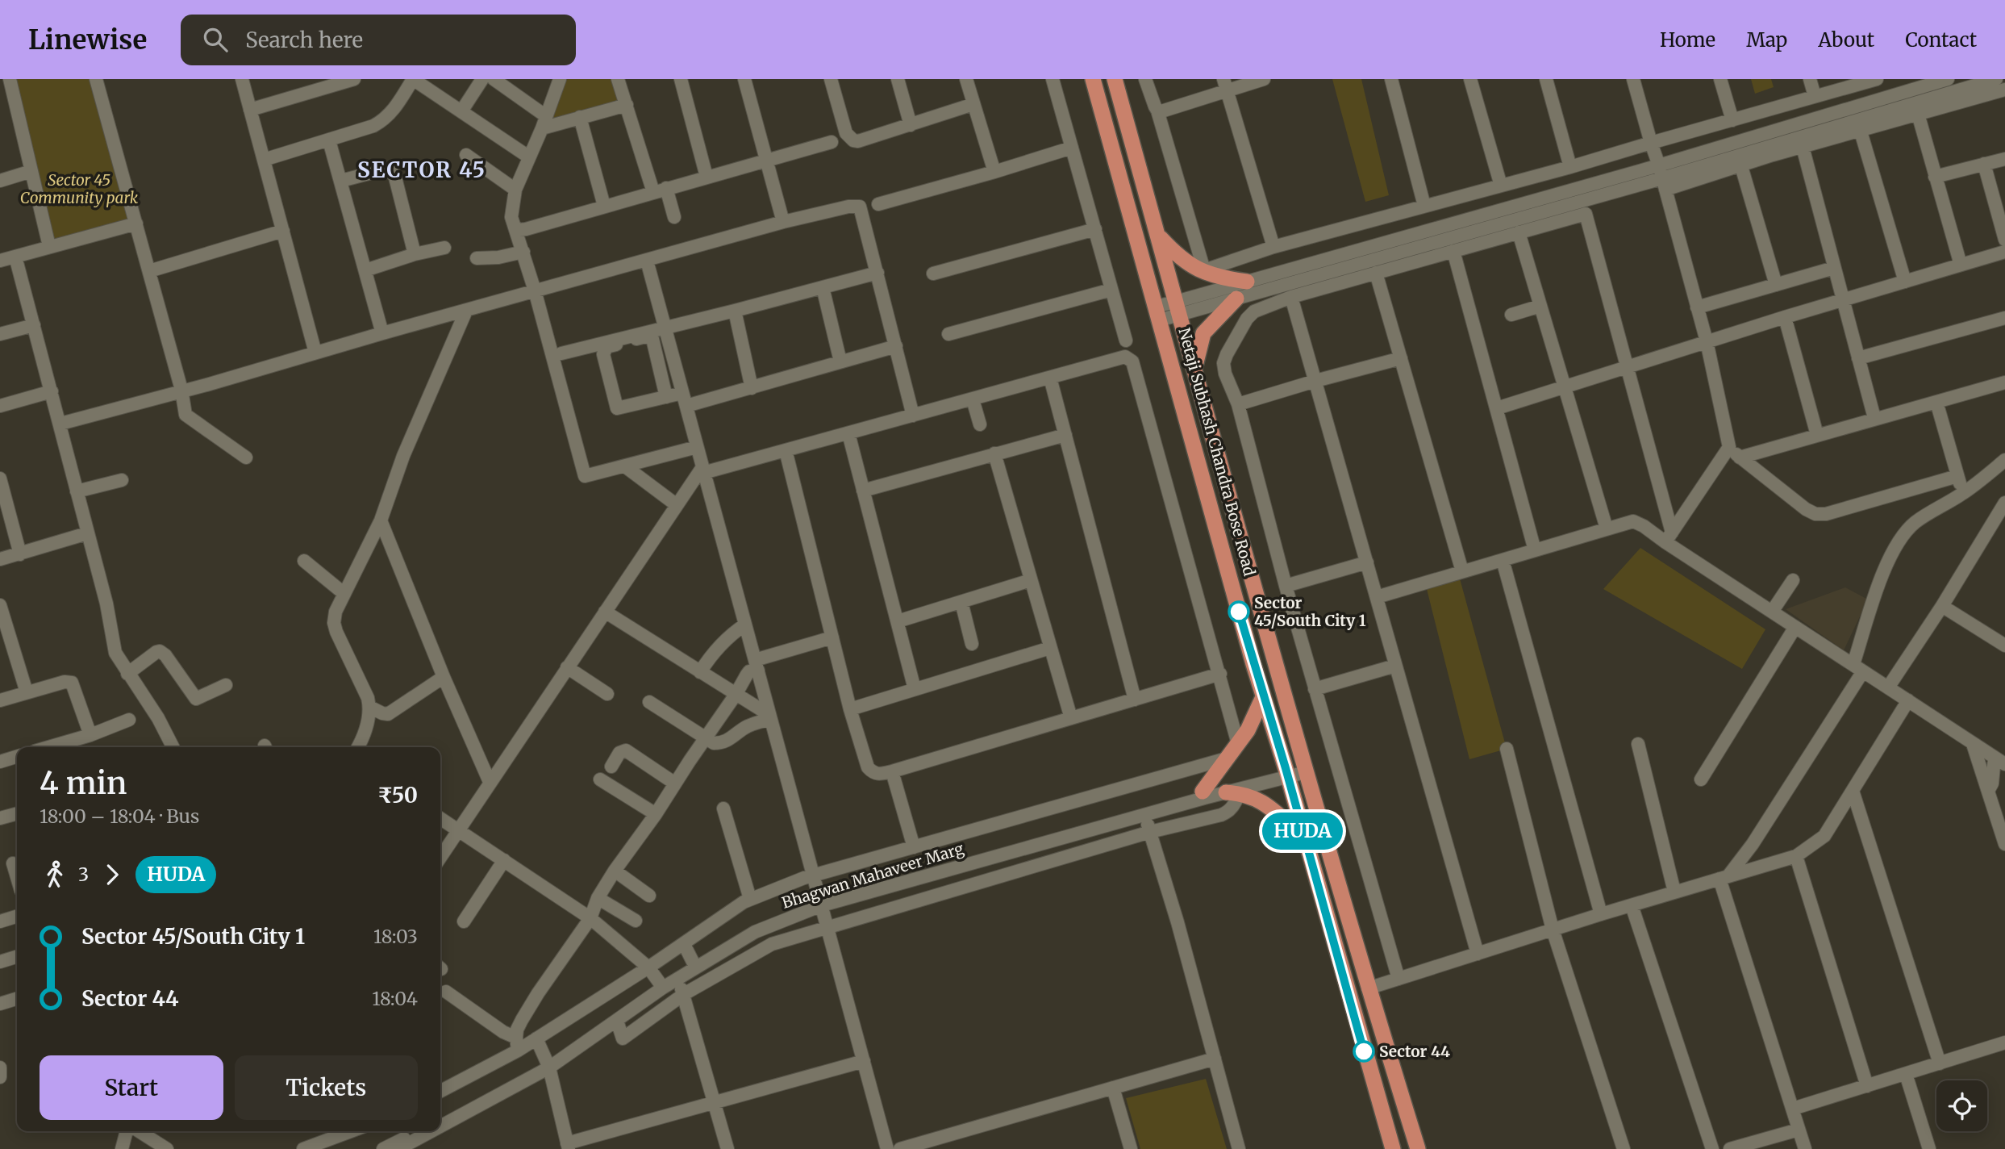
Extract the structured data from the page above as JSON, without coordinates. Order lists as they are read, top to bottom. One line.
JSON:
{"streets":{"main road":["Netaji Subhash Chandra Bose Road"],"street":["Bhagwan Mahaveer Marg"]},"crossings":[["Netaji Subhash Chandra Bose Road","Bhagwan Mahaveer Marg"]],"districts":["SECTOR 45"],"parks":["Sector 45 Community park"],"places":["Sector 45/South City 1","Sector 44"],"lines":["bus line HUDA"],"page":{"header":"Linewise","search":"Search here","nav":["Home","Map","About","Contact"],"on_map":"HUDA","heading":["4 min","18:00 – 18:04 · Bus","₹50"],"legs":["3","HUDA"],"list":[{"name":"Sector 45/South City 1","value":"18:03"},{"name":"Sector 44","value":"18:04"}],"buttons":["Start","Tickets"]}}
